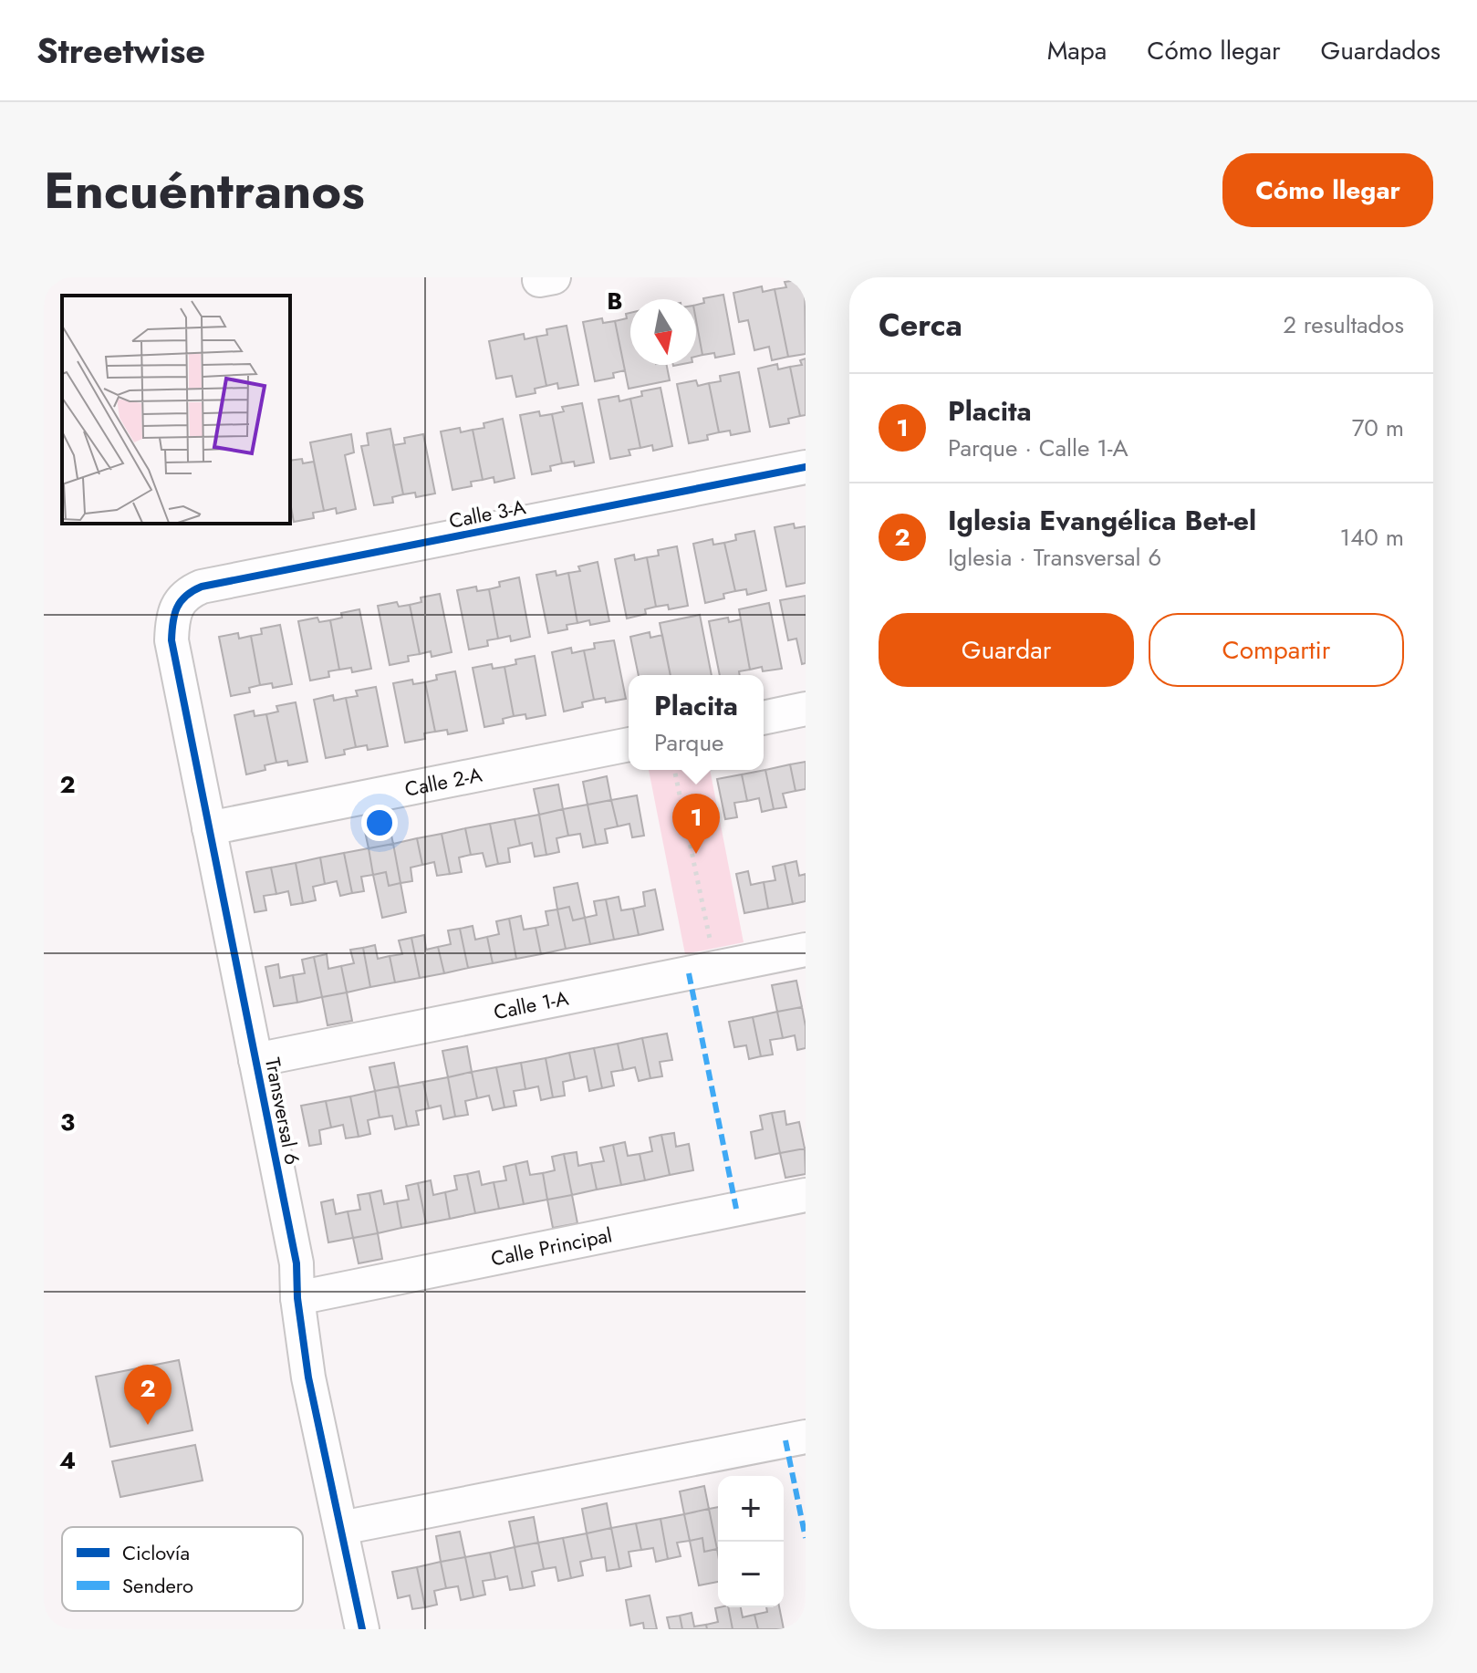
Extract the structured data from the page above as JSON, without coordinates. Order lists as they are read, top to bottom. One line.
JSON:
{"streets":{"street":["Calle 3-A","Calle 2-A","Calle 1-A","Transversal 6","Calle Principal"]},"crossings":[["Calle 3-A","Transversal 6"],["Calle 2-A","Transversal 6"],["Calle 1-A","Transversal 6"],["Transversal 6","Calle Principal"]],"legend":["Ciclovía","Sendero"],"north":"bottom","page":{"header":"Streetwise","nav":["Mapa","Cómo llegar","Guardados"],"title":"Encuéntranos","buttons":["Cómo llegar",["Guardar","Compartir"]],"heading":["Cerca","2 resultados"],"list":[{"mark":"1","name":"Placita","note":"Parque · Calle 1-A","value":"70 m"},{"mark":"2","name":"Iglesia Evangélica Bet-el","note":"Iglesia · Transversal 6","value":"140 m"}],"popup":["Placita","Parque"],"pins":["1","2"],"map_buttons":["+","−"]},"grid":{"columns":["B"],"rows":["2","3","4"]}}
